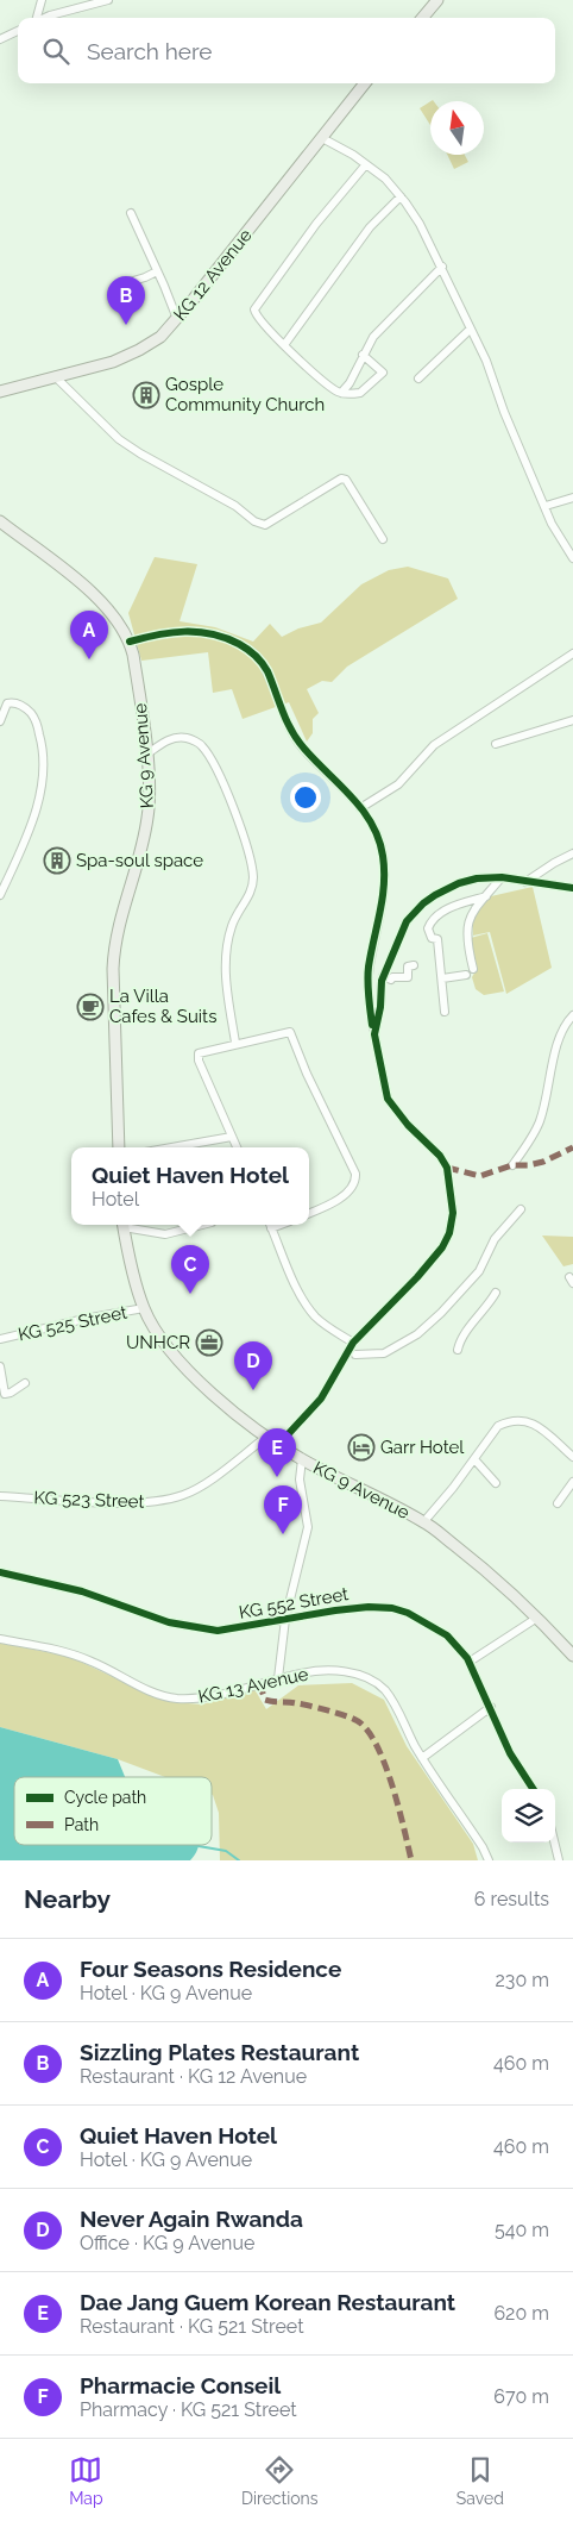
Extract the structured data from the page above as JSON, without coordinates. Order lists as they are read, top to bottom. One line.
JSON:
{"streets":{"main road":["KG 12 Avenue","KG 9 Avenue"],"street":["KG 525 Street","KG 523 Street","KG 552 Street","KG 13 Avenue"]},"crossings":[["KG 9 Avenue","KG 525 Street"],["KG 9 Avenue","KG 523 Street"]],"places":{"building":["Gosple Community Church","Spa-soul space"],"cafe":["La Villa Cafes & Suits"],"office":["UNHCR"],"hotel":["Garr Hotel"]},"legend":["Cycle path","Path"],"north":"top","page":{"search":"Search here","pins":["B","A","C","D","E","F"],"popup":["Quiet Haven Hotel","Hotel"],"heading":["Nearby","6 results"],"list":[{"mark":"A","name":"Four Seasons Residence","note":"Hotel · KG 9 Avenue","value":"230 m"},{"mark":"B","name":"Sizzling Plates Restaurant","note":"Restaurant · KG 12 Avenue","value":"460 m"},{"mark":"C","name":"Quiet Haven Hotel","note":"Hotel · KG 9 Avenue","value":"460 m"},{"mark":"D","name":"Never Again Rwanda","note":"Office · KG 9 Avenue","value":"540 m"},{"mark":"E","name":"Dae Jang Guem Korean Restaurant","note":"Restaurant · KG 521 Street","value":"620 m"},{"mark":"F","name":"Pharmacie Conseil","note":"Pharmacy · KG 521 Street","value":"670 m"}],"nav":["Map","Directions","Saved"]}}
